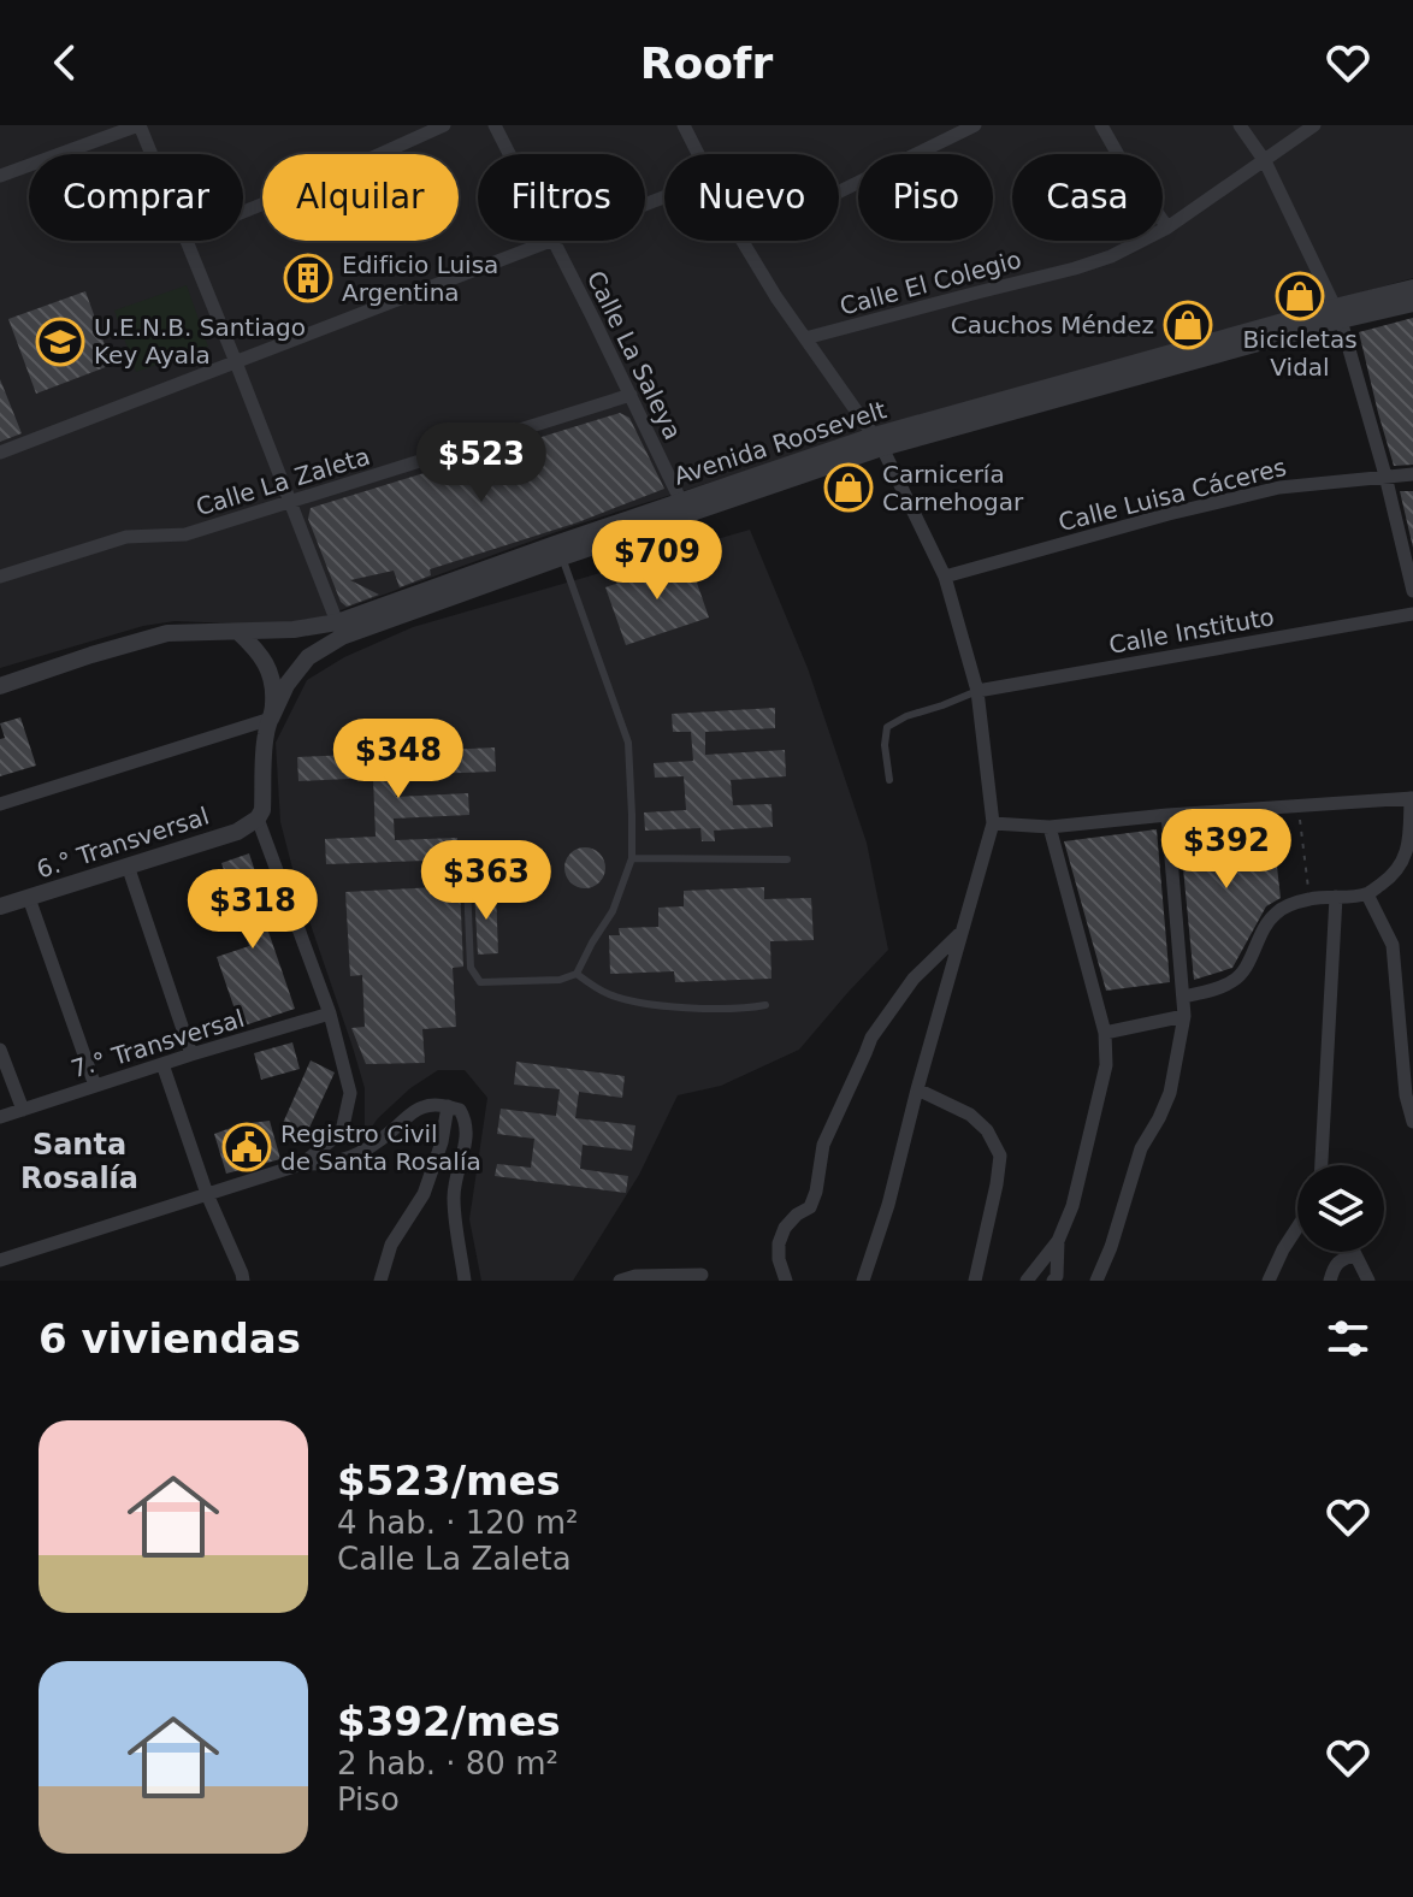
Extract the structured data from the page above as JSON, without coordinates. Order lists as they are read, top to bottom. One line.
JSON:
{"streets":{"street":["Calle El Colegio","Calle La Saleya","Avenida Roosevelt","Calle La Zaleta","Calle Luisa Cáceres","Calle Instituto","6.° Transversal","7.° Transversal"]},"crossings":[["Calle La Saleya","Avenida Roosevelt"],["Calle La Saleya","Calle La Zaleta"]],"districts":["Santa Rosalía"],"places":{"building":["Edificio Luisa Argentina"],"shop":["Bicicletas Vidal","Cauchos Méndez","Carnicería Carnehogar"],"school or university":["U.E.N.B. Santiago Key Ayala"],"public building":["Registro Civil de Santa Rosalía"]},"page":{"header":"Roofr","chip":["Comprar","Alquilar","Filtros","Nuevo","Piso","Casa"],"price":["$523","$709","$348","$392","$363","$318"],"heading":"6 viviendas","list":[{"name":"$523/mes","note":"4 hab. · 120 m² · Calle La Zaleta"},{"name":"$392/mes","note":"2 hab. · 80 m² · Piso"}]}}
